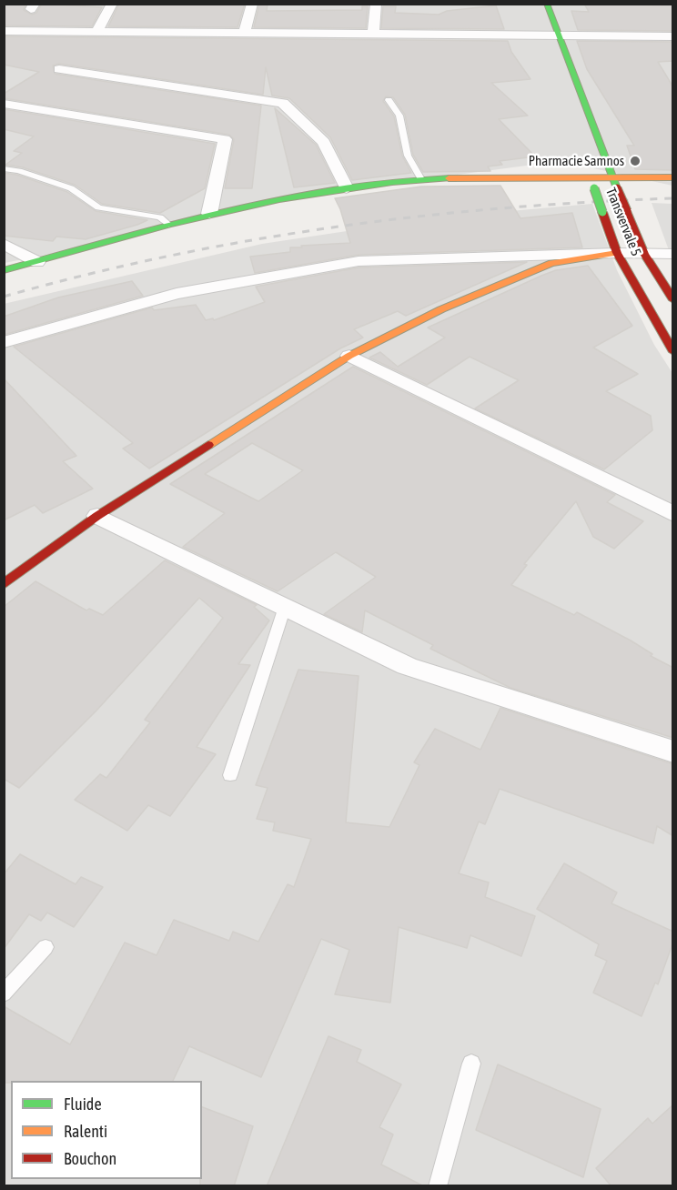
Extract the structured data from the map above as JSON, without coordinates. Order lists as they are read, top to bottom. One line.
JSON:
{"streets":{"street":["Transvervale 5"]},"places":["Pharmacie Samnos"],"legend":["Fluide","Ralenti","Bouchon"]}
